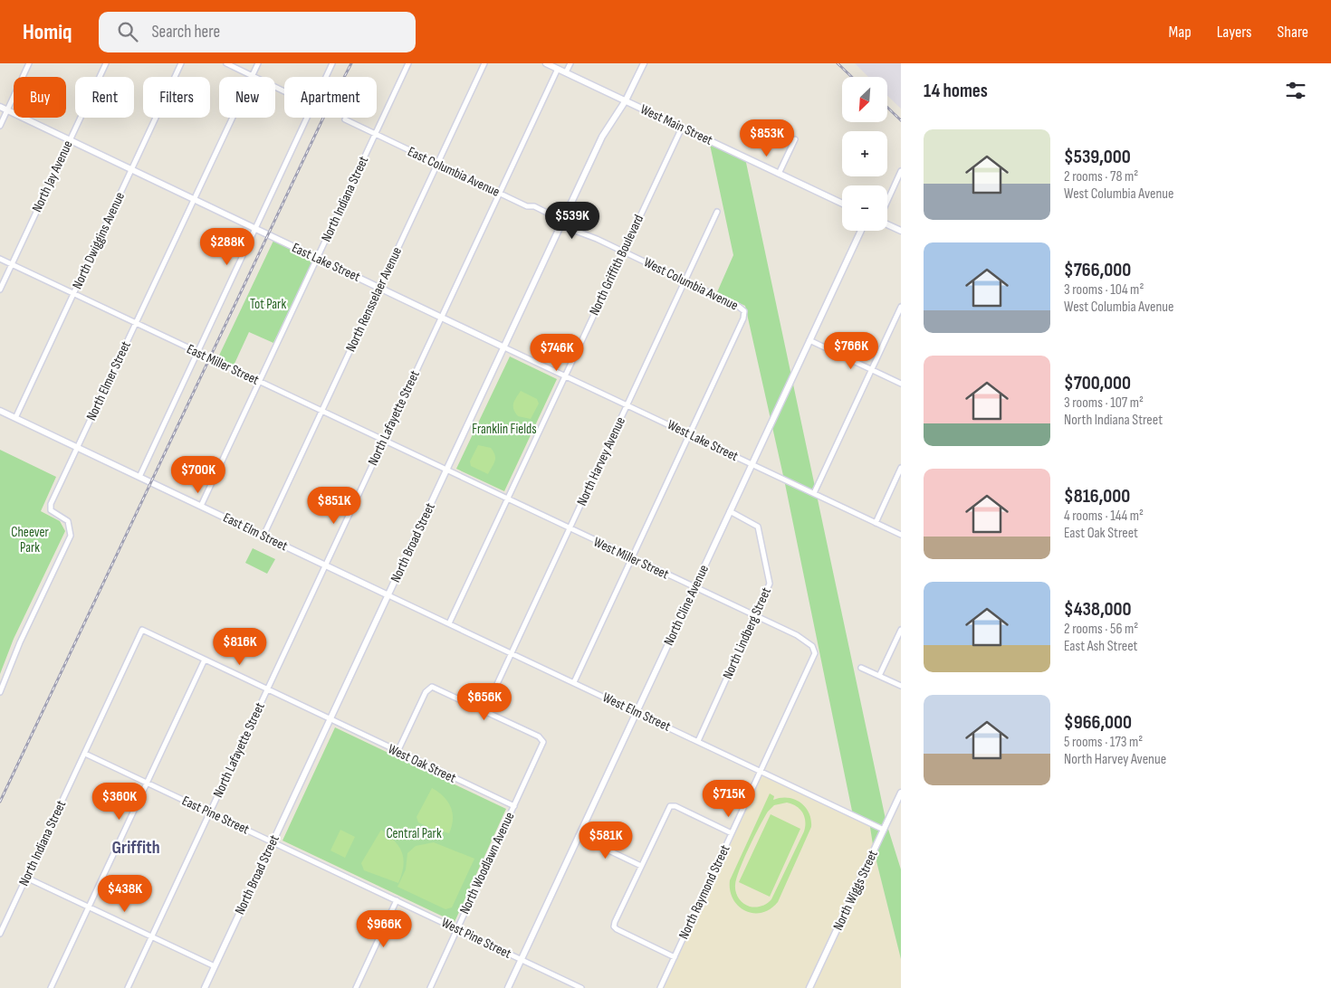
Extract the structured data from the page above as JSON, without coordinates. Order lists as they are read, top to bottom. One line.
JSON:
{"streets":{"street":["West Main Street","East Columbia Avenue","North Jay Avenue","North Indiana Street","North Dwiggins Avenue","East Lake Street","North Griffith Boulevard","West Columbia Avenue","North Rensselaer Avenue","East Miller Street","North Elmer Street","North Lafayette Street","West Lake Street","North Harvey Avenue","East Elm Street","North Broad Street","West Miller Street","North Cline Avenue","North Lindberg Street","West Elm Street","West Oak Street","East Pine Street","North Woodlawn Avenue","North Wiggs Street","North Raymond Street","West Pine Street"]},"crossings":[["West Main Street","North Griffith Boulevard"],["West Main Street","North Lafayette Street"],["West Main Street","North Broad Street"],["East Columbia Avenue","North Indiana Street"],["East Columbia Avenue","West Columbia Avenue"],["East Columbia Avenue","North Rensselaer Avenue"],["East Columbia Avenue","North Lafayette Street"],["East Columbia Avenue","North Broad Street"],["North Jay Avenue","East Lake Street"],["North Jay Avenue","East Miller Street"],["North Indiana Street","East Lake Street"],["North Indiana Street","East Miller Street"],["North Indiana Street","East Elm Street"],["North Indiana Street","West Oak Street"],["North Indiana Street","East Pine Street"],["North Dwiggins Avenue","East Lake Street"],["North Dwiggins Avenue","East Miller Street"],["North Dwiggins Avenue","East Elm Street"],["East Lake Street","North Rensselaer Avenue"],["East Lake Street","North Elmer Street"],["East Lake Street","North Lafayette Street"],["East Lake Street","West Lake Street"],["East Lake Street","North Broad Street"],["North Griffith Boulevard","West Columbia Avenue"],["North Griffith Boulevard","West Lake Street"],["North Griffith Boulevard","West Miller Street"],["North Griffith Boulevard","West Elm Street"],["West Columbia Avenue","West Lake Street"],["West Columbia Avenue","North Harvey Avenue"],["West Columbia Avenue","North Broad Street"],["North Rensselaer Avenue","East Miller Street"],["North Rensselaer Avenue","East Elm Street"],["East Miller Street","North Elmer Street"],["East Miller Street","North Lafayette Street"],["East Miller Street","North Broad Street"],["East Miller Street","West Miller Street"],["North Elmer Street","East Elm Street"],["North Lafayette Street","East Elm Street"],["North Lafayette Street","West Oak Street"],["North Lafayette Street","East Pine Street"],["West Lake Street","North Harvey Avenue"],["West Lake Street","North Broad Street"],["West Lake Street","North Cline Avenue"],["North Harvey Avenue","West Miller Street"],["North Harvey Avenue","West Elm Street"],["North Harvey Avenue","North Woodlawn Avenue"],["East Elm Street","North Broad Street"],["East Elm Street","West Elm Street"],["North Broad Street","West Miller Street"],["North Broad Street","West Elm Street"],["North Broad Street","West Oak Street"],["North Broad Street","East Pine Street"],["North Broad Street","West Pine Street"],["West Miller Street","North Cline Avenue"],["West Miller Street","North Lindberg Street"],["West Miller Street","North Raymond Street"],["North Cline Avenue","North Lindberg Street"],["North Cline Avenue","West Elm Street"],["North Cline Avenue","West Pine Street"],["North Lindberg Street","West Elm Street"],["West Elm Street","North Wiggs Street"],["West Elm Street","North Raymond Street"],["West Oak Street","North Woodlawn Avenue"],["East Pine Street","West Pine Street"],["North Woodlawn Avenue","West Pine Street"]],"districts":["Griffith"],"parks":["Tot Park","Franklin Fields","Cheever Park","Central Park"],"north":"bottom left","page":{"header":"Homiq","search":"Search here","nav":["Map","Layers","Share"],"heading":"14 homes","map_buttons":["+","−"],"chip":["Buy","Rent","Filters","New","Apartment"],"list":[{"name":"$539,000","note":"2 rooms · 78 m² · West Columbia Avenue"},{"name":"$766,000","note":"3 rooms · 104 m² · West Columbia Avenue"},{"name":"$700,000","note":"3 rooms · 107 m² · North Indiana Street"},{"name":"$816,000","note":"4 rooms · 144 m² · East Oak Street"},{"name":"$438,000","note":"2 rooms · 56 m² · East Ash Street"},{"name":"$966,000","note":"5 rooms · 173 m² · North Harvey Avenue"}],"price":["$853K","$539K","$288K","$766K","$746K","$700K","$851K","$816K","$656K","$715K","$360K","$581K","$438K","$966K"]}}
